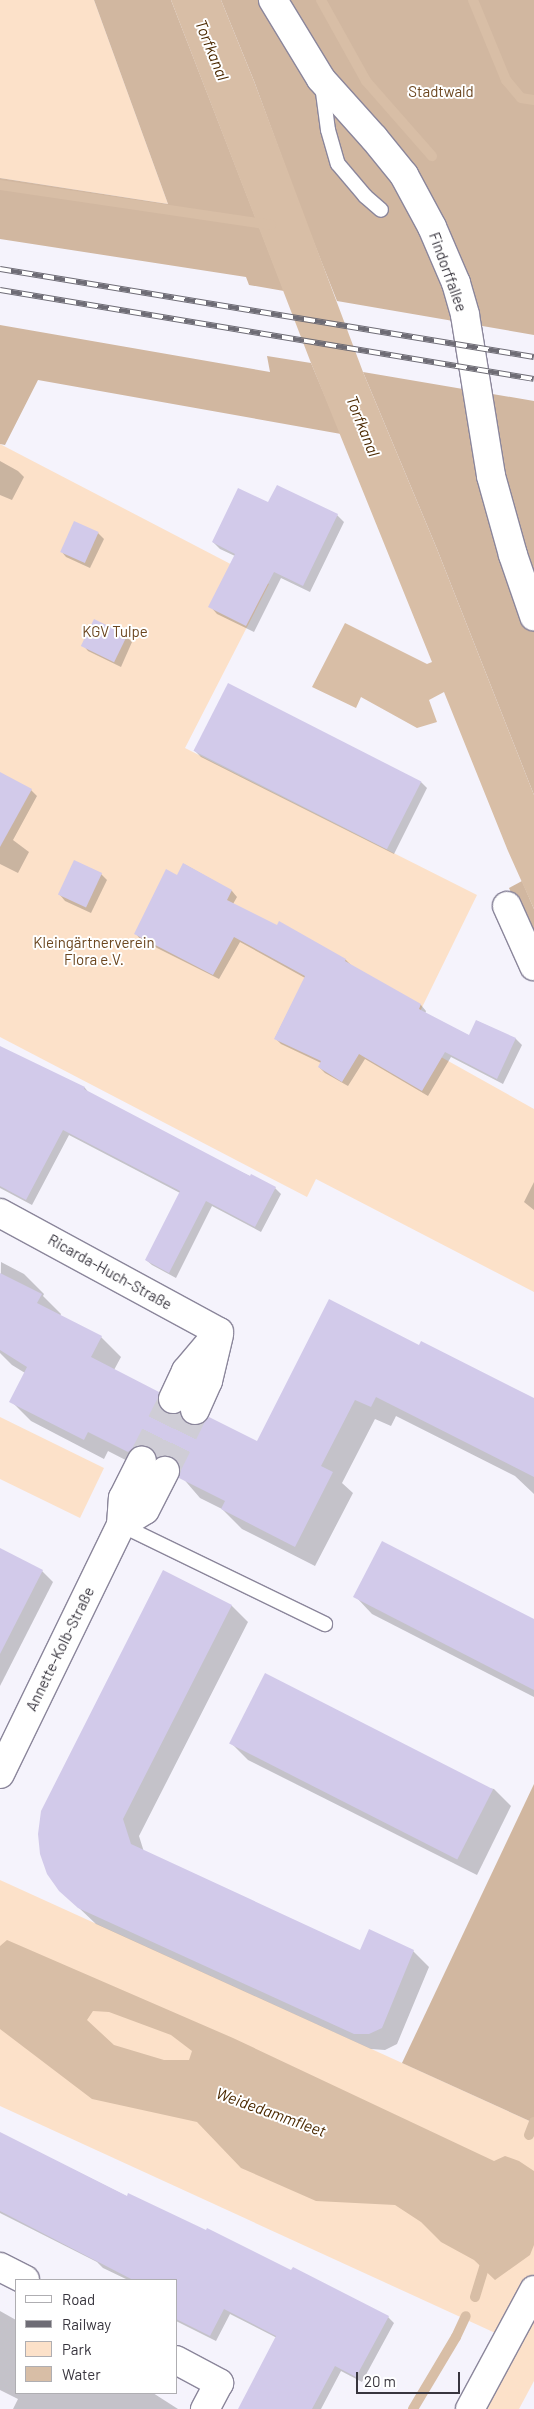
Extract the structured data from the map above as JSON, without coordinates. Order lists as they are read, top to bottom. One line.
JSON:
{"streets":{"street":["Findorffallee","Ricarda-Huch-Straße","Annette-Kolb-Straße"]},"water":["Torfkanal","Weidedammfleet"],"parks":["Stadtwald","KGV Tulpe","Kleingärtnerverein Flora e.V."],"legend":["Road","Railway","Park","Water"],"scale_bar":"20 m"}
